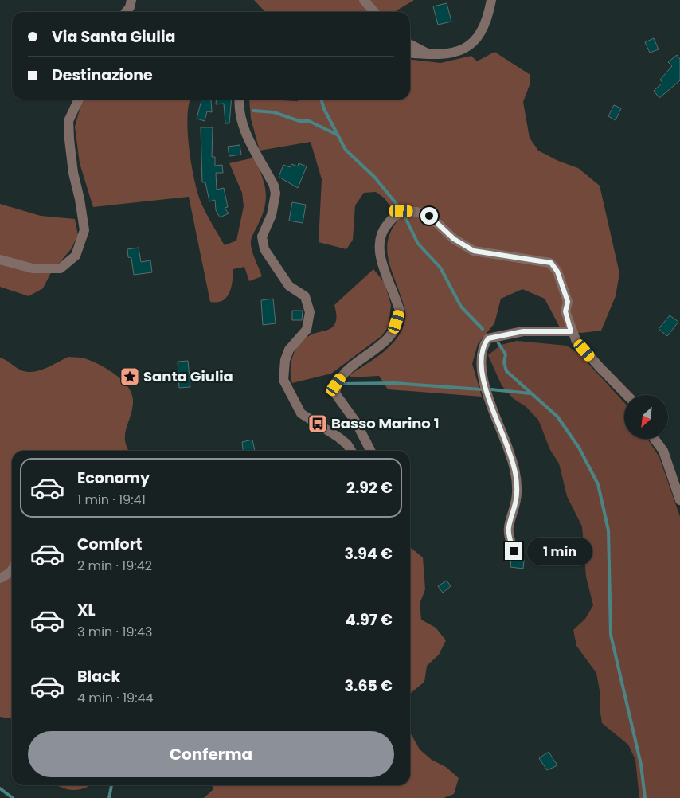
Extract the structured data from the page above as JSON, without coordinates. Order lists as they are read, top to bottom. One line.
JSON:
{"places":{"place":["Santa Giulia"],"bus stop":["Basso Marino 1"]},"north":"bottom left","page":{"banner":["Via Santa Giulia","Destinazione"],"list":[{"name":"Economy","note":"1 min · 19:41","value":"2.92 €"},{"name":"Comfort","note":"2 min · 19:42","value":"3.94 €"},{"name":"XL","note":"3 min · 19:43","value":"4.97 €"},{"name":"Black","note":"4 min · 19:44","value":"3.65 €"}],"bubble":"1 min","buttons":"Conferma"}}
